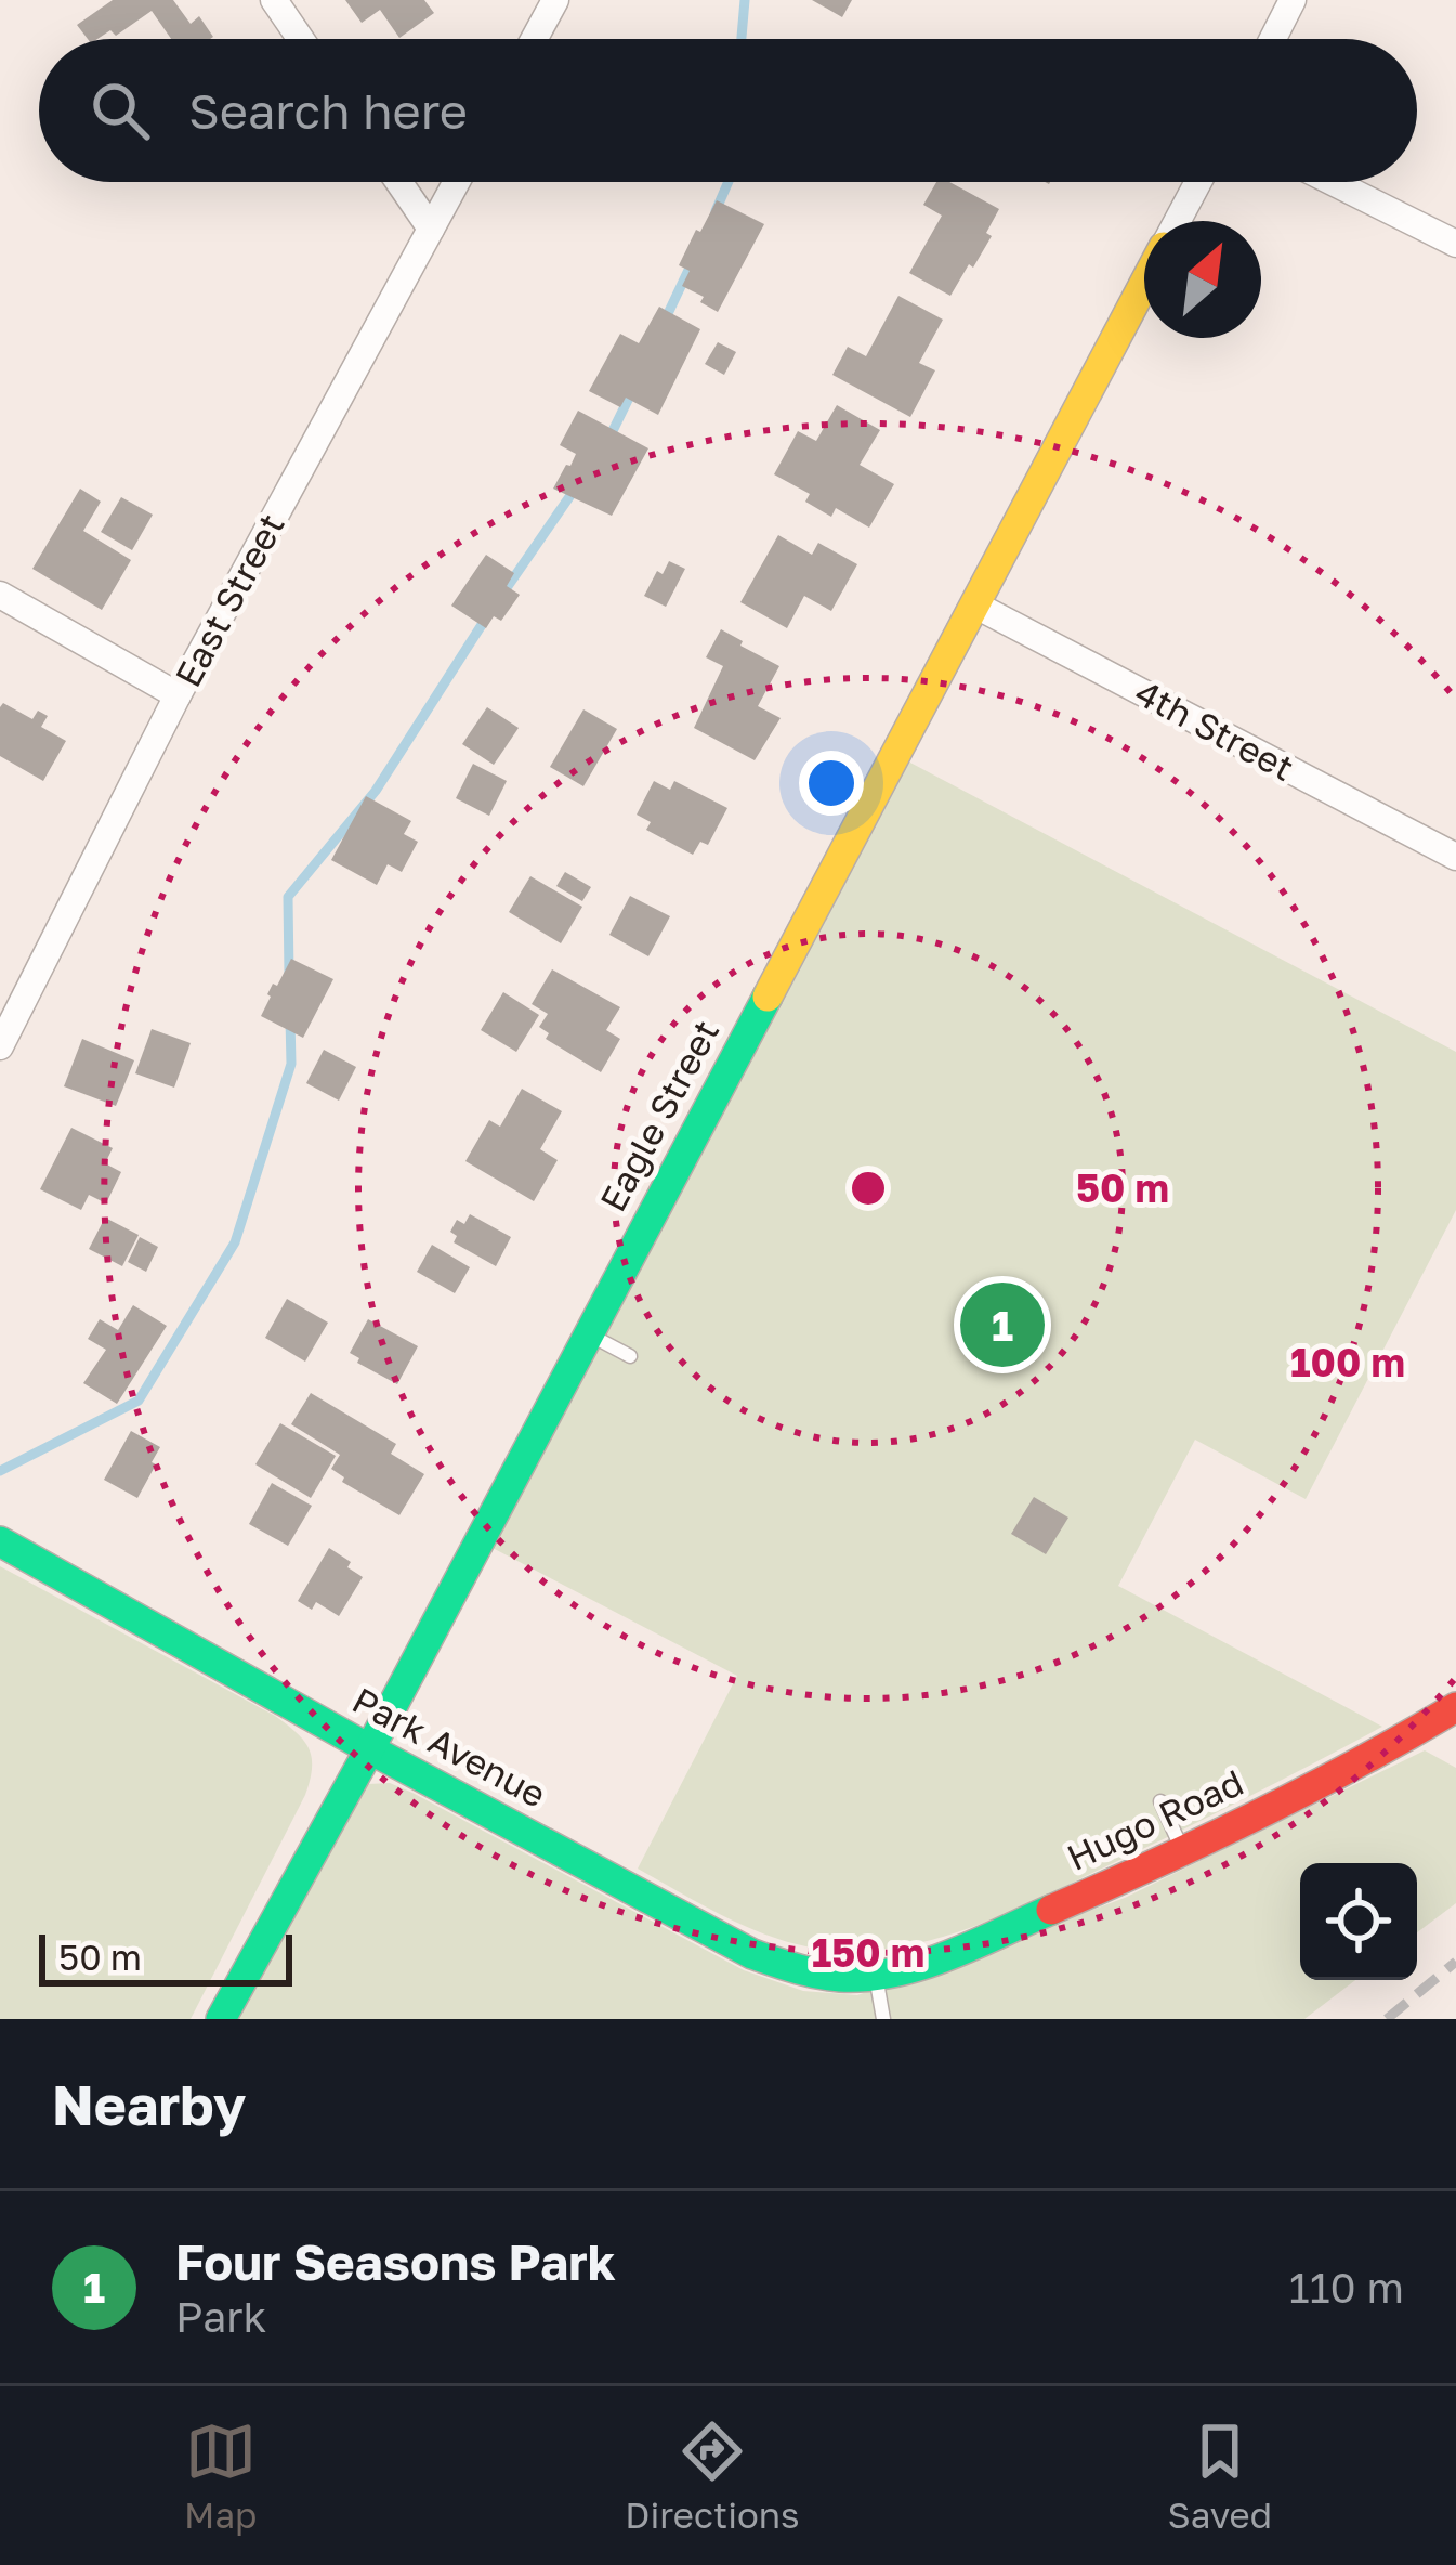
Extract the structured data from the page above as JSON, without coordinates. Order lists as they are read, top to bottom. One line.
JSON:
{"streets":{"street":["East Street","4th Street","Eagle Street","Park Avenue","Hugo Road"]},"crossings":[["4th Street","Eagle Street"],["Eagle Street","Park Avenue"],["Park Avenue","Hugo Road"]],"scale_bar":"50 m","north":"top right","page":{"search":"Search here","pins":"1","scale":"50 m","heading":"Nearby","list":[{"mark":"1","name":"Four Seasons Park","note":"Park","value":"110 m"}],"nav":["Map","Directions","Saved"]},"rings":["50 m","100 m","150 m"]}
